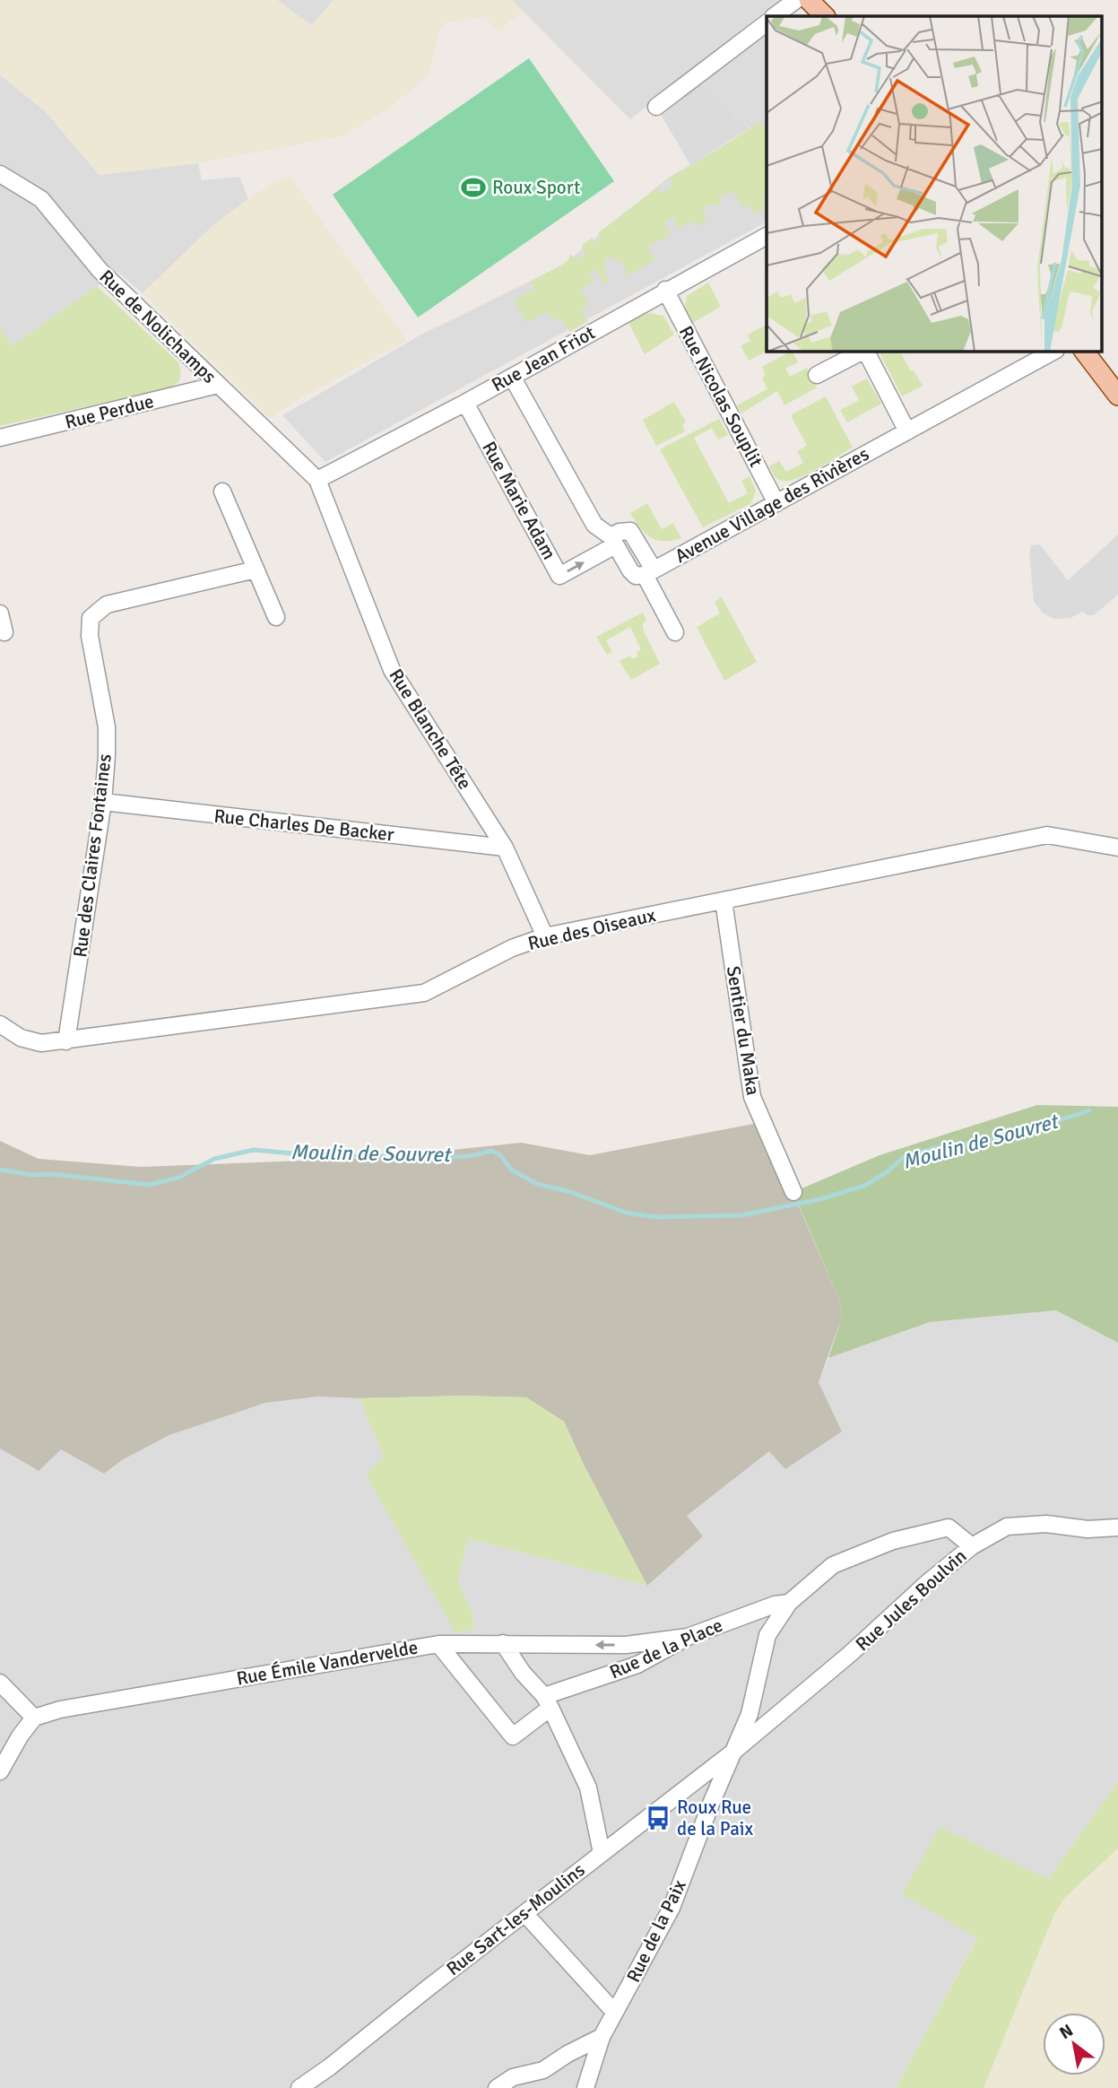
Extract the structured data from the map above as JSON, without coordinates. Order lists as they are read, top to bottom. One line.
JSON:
{"streets":{"street":["Rue de Nolichamps","Rue Jean Friot","Rue Nicolas Souplit","Rue Perdue","Rue Marie Adam","Avenue Village des Rivières","Rue Blanche Tête","Rue Charles De Backer","Rue des Claires Fontaines","Rue des Oiseaux","Sentier du Maka","Rue Jules Boulvin","Rue de la Place","Rue Émile Vandervelde","Rue Sart-les-Moulins","Rue de la Paix"]},"crossings":[["Rue de Nolichamps","Rue Jean Friot"],["Rue de Nolichamps","Rue Perdue"],["Rue de Nolichamps","Rue Blanche Tête"],["Rue Jean Friot","Rue Nicolas Souplit"],["Rue Jean Friot","Rue Marie Adam"],["Rue Jean Friot","Rue Blanche Tête"],["Rue Nicolas Souplit","Avenue Village des Rivières"],["Rue Blanche Tête","Rue Charles De Backer"],["Rue Blanche Tête","Rue des Oiseaux"],["Rue Charles De Backer","Rue des Claires Fontaines"],["Rue des Claires Fontaines","Rue des Oiseaux"],["Rue des Oiseaux","Sentier du Maka"],["Rue Jules Boulvin","Rue Sart-les-Moulins"],["Rue Jules Boulvin","Rue de la Paix"],["Rue de la Place","Rue Émile Vandervelde"],["Rue de la Place","Rue de la Paix"],["Rue Sart-les-Moulins","Rue de la Paix"]],"water":["Moulin de Souvret"],"places":{"sports":["Roux Sport"],"bus stop":["Roux Rue de la Paix"]},"north":"top left"}
